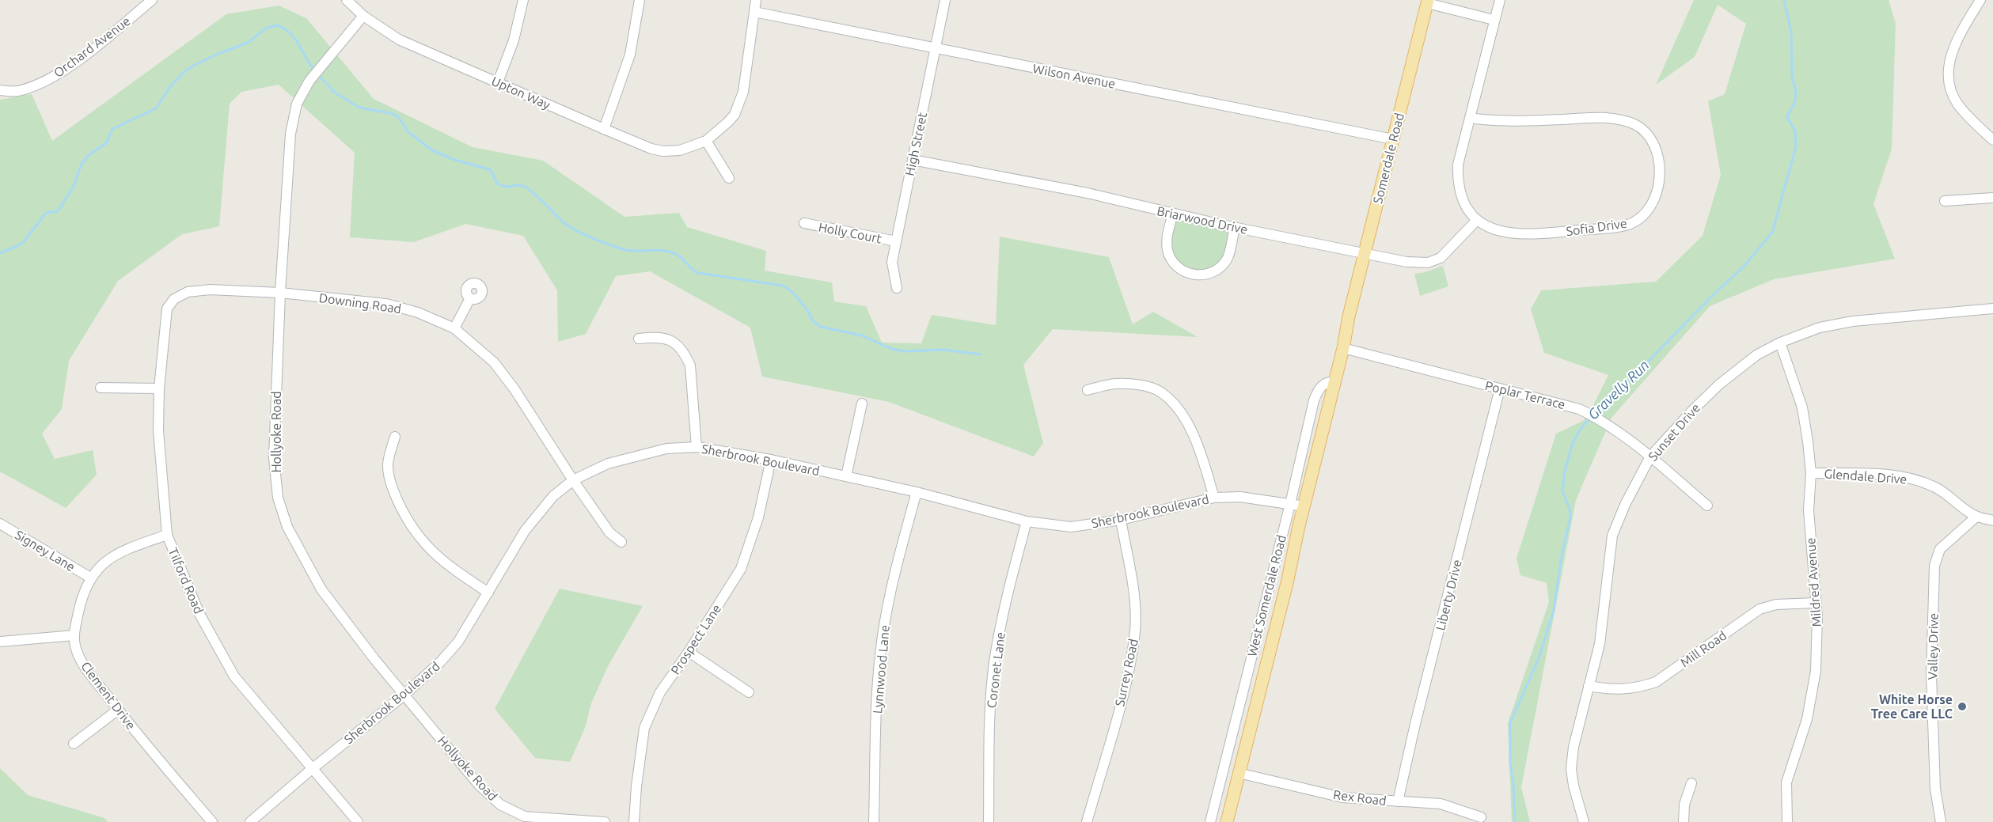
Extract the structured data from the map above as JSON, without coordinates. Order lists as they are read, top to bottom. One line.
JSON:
{"streets":{"main road":["Somerdale Road","West Somerdale Road"],"street":["Orchard Avenue","Wilson Avenue","Upton Way","High Street","Briarwood Drive","Sofia Drive","Holly Court","Downing Road","Poplar Terrace","Hollyoke Road","Sunset Drive","Sherbrook Boulevard","Glendale Drive","Signey Lane","Tilford Road","Mildred Avenue","Liberty Drive","Prospect Lane","Valley Drive","Mill Road","Lynnwood Lane","Coronet Lane","Surrey Road","Clement Drive","Rex Road"]},"crossings":[["Wilson Avenue","High Street"],["Wilson Avenue","Somerdale Road"],["Upton Way","Hollyoke Road"],["High Street","Briarwood Drive"],["High Street","Holly Court"],["Somerdale Road","Briarwood Drive"],["Somerdale Road","West Somerdale Road"],["Briarwood Drive","Sofia Drive"],["Downing Road","Hollyoke Road"],["Downing Road","Sherbrook Boulevard"],["Downing Road","Tilford Road"],["Poplar Terrace","Sunset Drive"],["Poplar Terrace","Liberty Drive"],["Poplar Terrace","West Somerdale Road"],["Hollyoke Road","Sherbrook Boulevard"],["Sunset Drive","Mildred Avenue"],["Sunset Drive","Mill Road"],["Sherbrook Boulevard","Tilford Road"],["Sherbrook Boulevard","West Somerdale Road"],["Sherbrook Boulevard","Prospect Lane"],["Sherbrook Boulevard","Lynnwood Lane"],["Sherbrook Boulevard","Coronet Lane"],["Sherbrook Boulevard","Surrey Road"],["Glendale Drive","Mildred Avenue"],["Glendale Drive","Valley Drive"],["Signey Lane","Clement Drive"],["Tilford Road","Clement Drive"],["Mildred Avenue","Mill Road"],["Liberty Drive","Rex Road"],["West Somerdale Road","Rex Road"]],"water":["Gravelly Run"],"places":["White Horse Tree Care LLC"]}
